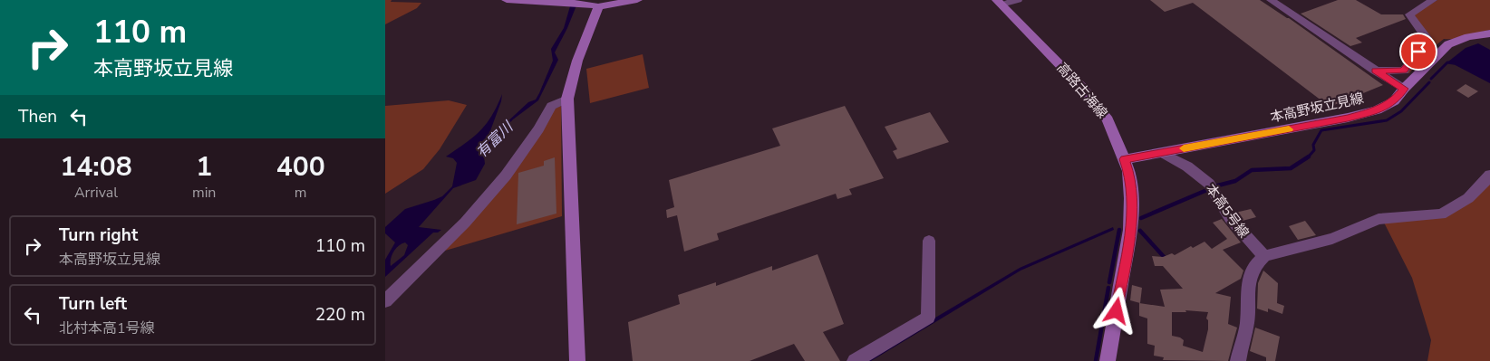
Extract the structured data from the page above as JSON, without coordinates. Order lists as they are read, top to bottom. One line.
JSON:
{"streets":{"street":["高路古海線","本高野坂立見線","本高5号線"]},"crossings":[["高路古海線","本高野坂立見線"],["本高野坂立見線","本高5号線"]],"water":["有富川"],"page":{"turn":["110 m","本高野坂立見線"],"then":"Then","eta":["14:08","Arrival","1","min","400","m"],"list":[{"name":"Turn right","note":"本高野坂立見線","value":"110 m"},{"name":"Turn left","note":"北村本高1号線","value":"220 m"}]}}
